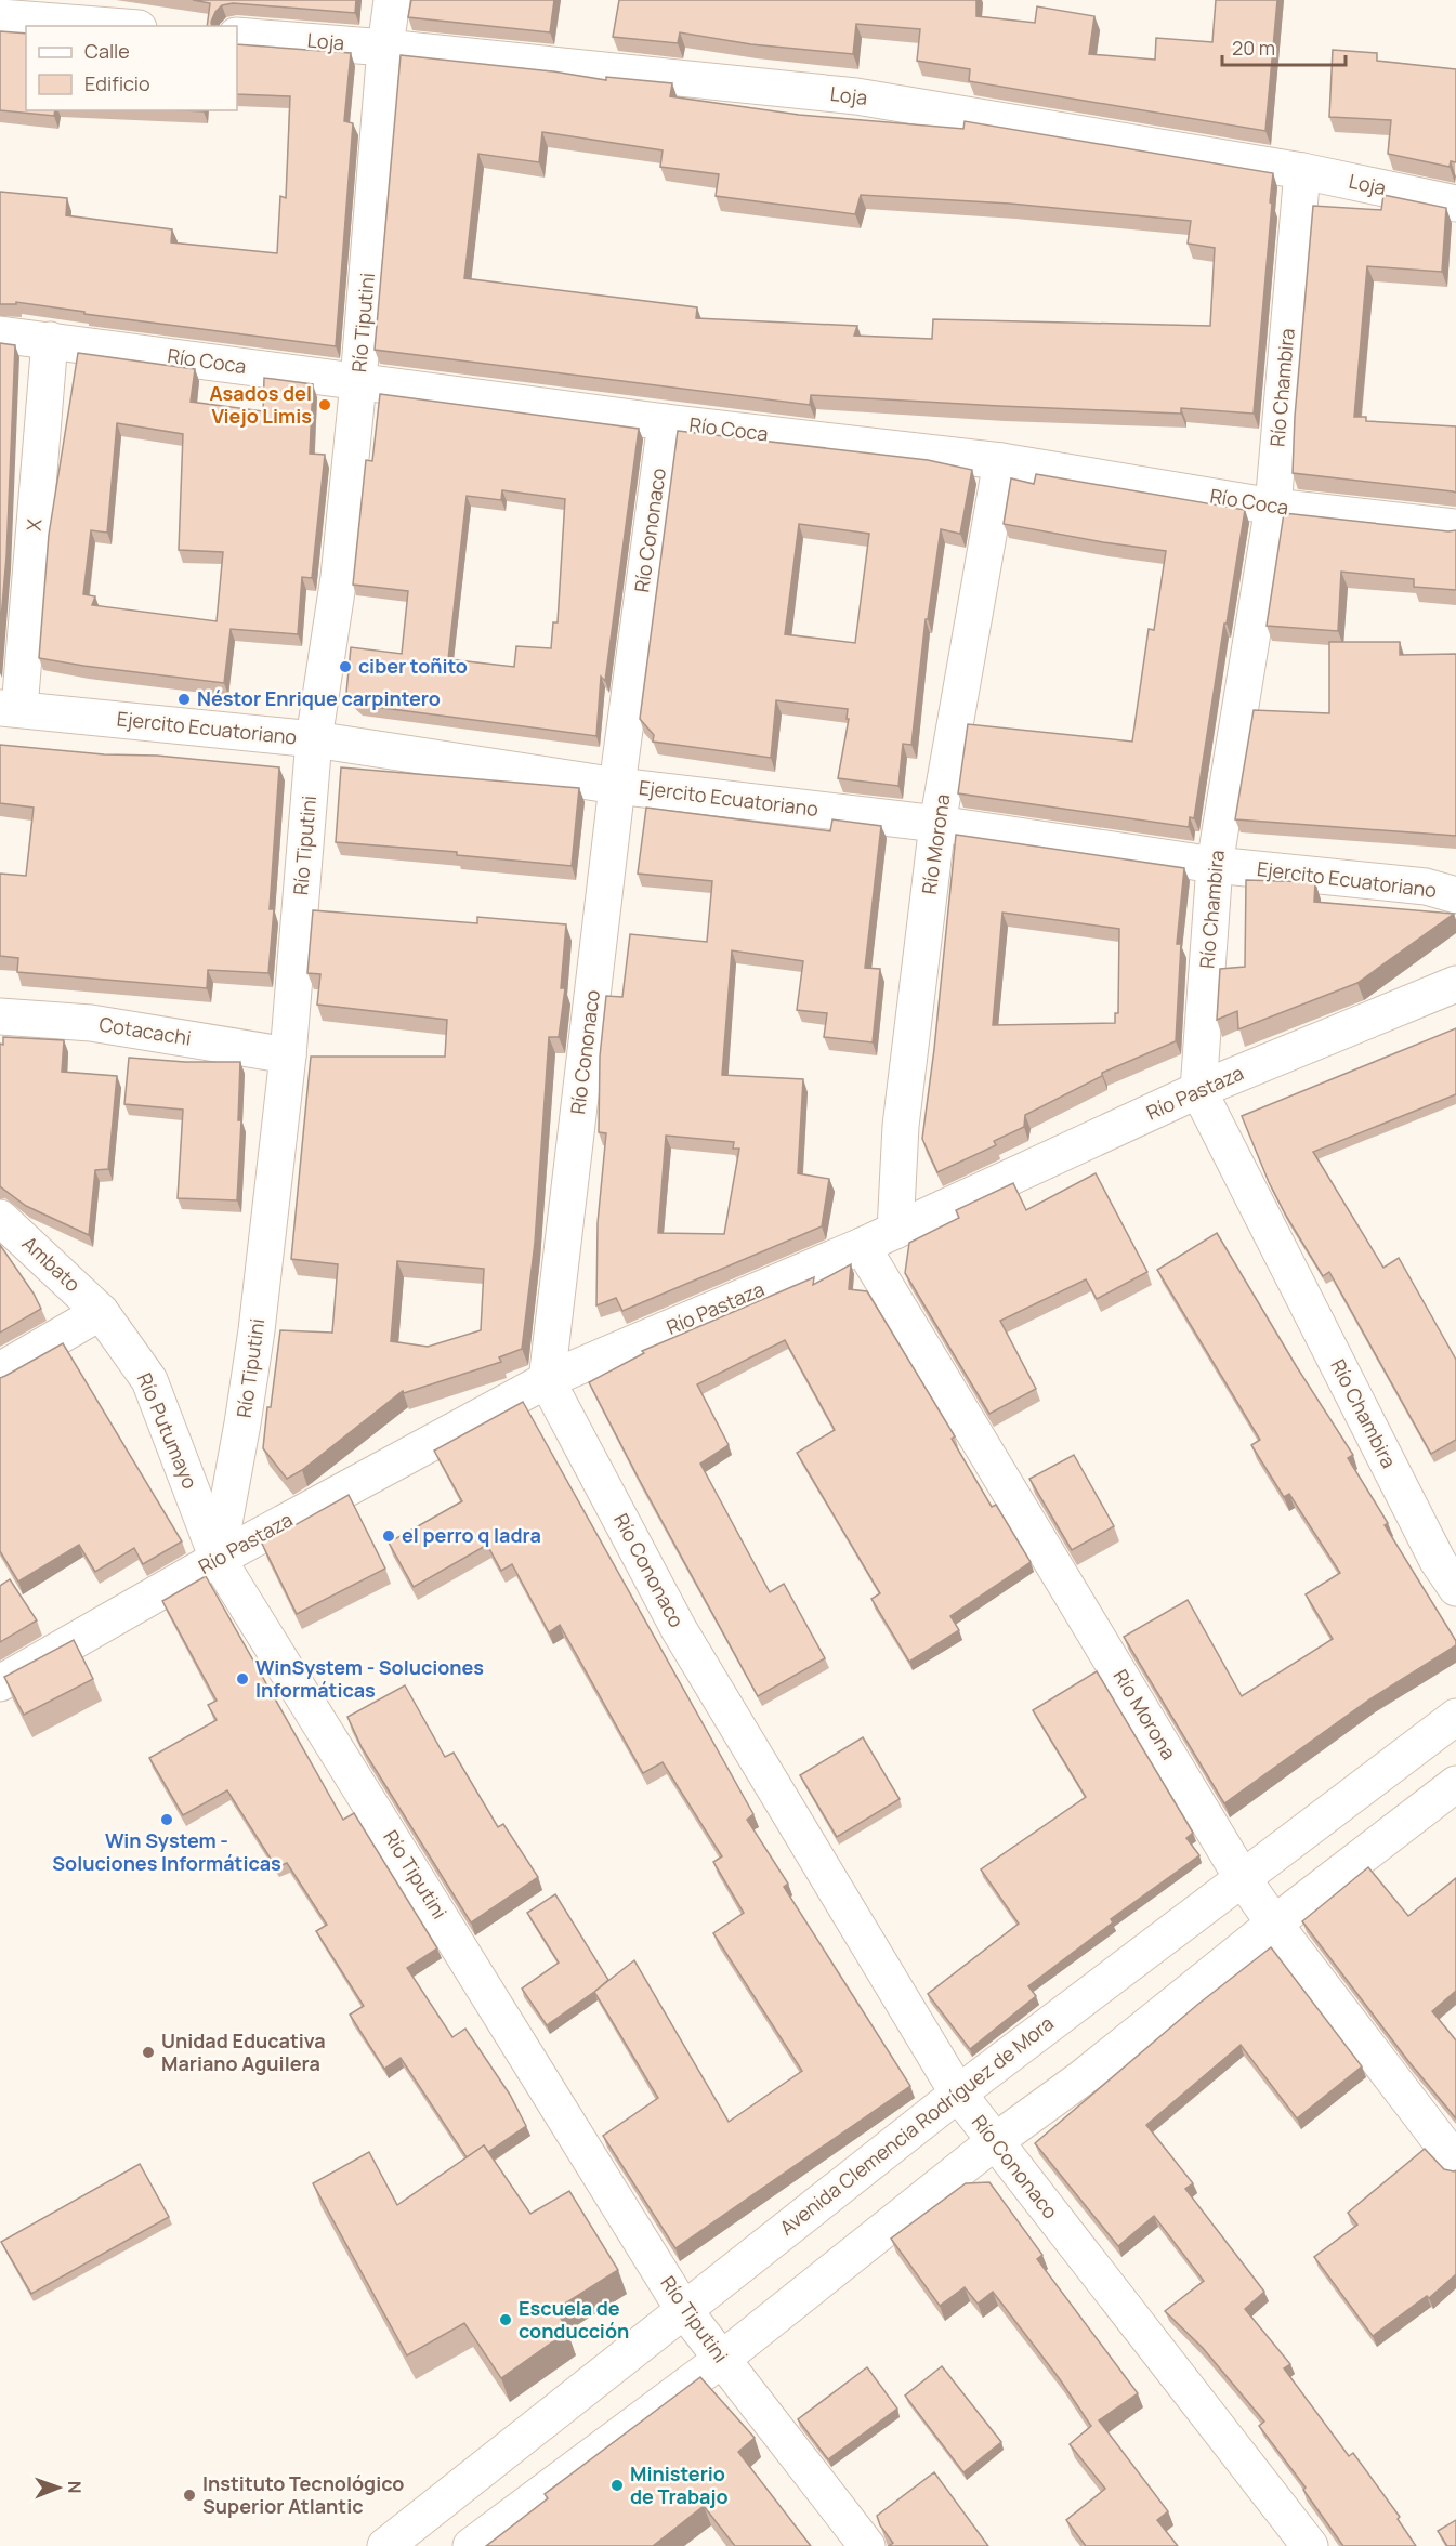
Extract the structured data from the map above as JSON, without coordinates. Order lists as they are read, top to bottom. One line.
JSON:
{"streets":{"street":["Loja","Río Tiputini","Río Coca","Río Chambira","X","Río Cononaco","Ejercito Ecuatoriano","Río Morona","Cotacachi","Río Pastaza","Ambato","Río Putumayo","Avenida Clemencia Rodríguez de Mora"]},"crossings":[["Loja","Río Tiputini"],["Loja","Río Chambira"],["Río Tiputini","Río Coca"],["Río Tiputini","Ejercito Ecuatoriano"],["Río Tiputini","Cotacachi"],["Río Tiputini","Río Pastaza"],["Río Tiputini","Río Putumayo"],["Río Tiputini","Avenida Clemencia Rodríguez de Mora"],["Río Coca","Río Chambira"],["Río Coca","X"],["Río Coca","Río Cononaco"],["Río Coca","Río Morona"],["Río Chambira","Ejercito Ecuatoriano"],["Río Chambira","Río Pastaza"],["X","Ejercito Ecuatoriano"],["Río Cononaco","Ejercito Ecuatoriano"],["Río Cononaco","Río Pastaza"],["Río Cononaco","Avenida Clemencia Rodríguez de Mora"],["Ejercito Ecuatoriano","Río Morona"],["Río Morona","Río Pastaza"],["Río Morona","Avenida Clemencia Rodríguez de Mora"],["Río Pastaza","Río Putumayo"],["Ambato","Río Putumayo"]],"places":["Asados del Viejo Limis","ciber toñito","Néstor Enrique carpintero","el perro q ladra","WinSystem - Soluciones Informáticas","Win System - Soluciones Informáticas","Unidad Educativa Mariano Aguilera","Escuela de conducción","Ministerio de Trabajo","Instituto Tecnológico Superior Atlantic"],"legend":["Calle","Edificio"],"scale_bar":"20 m","north":"right"}
